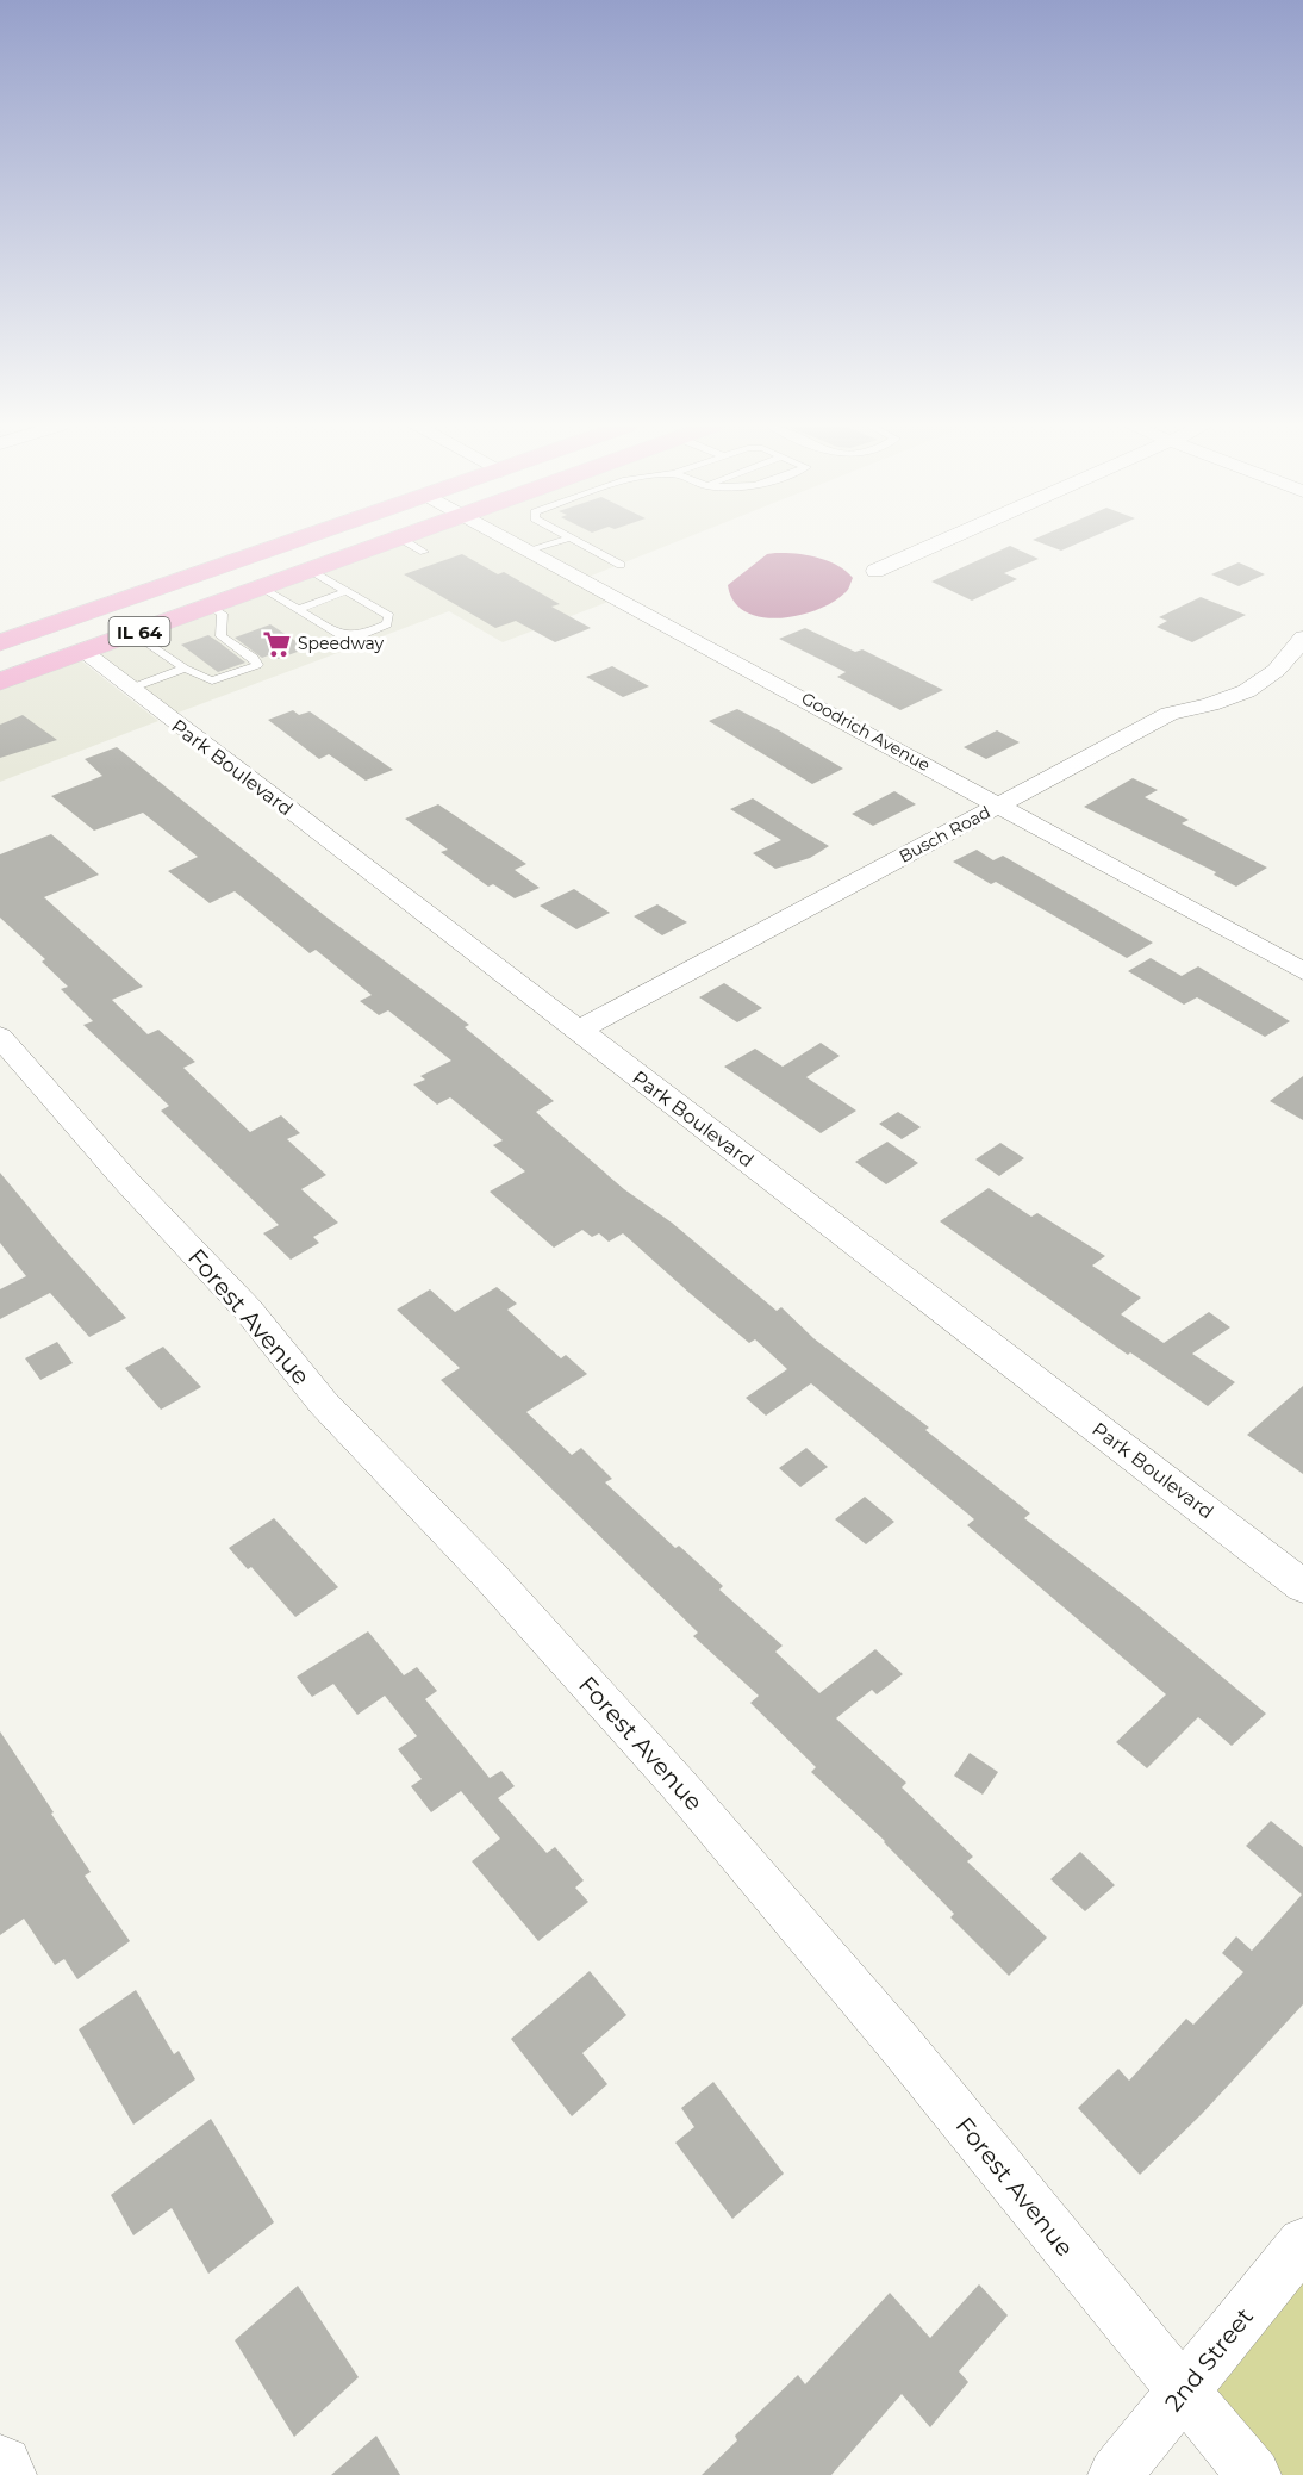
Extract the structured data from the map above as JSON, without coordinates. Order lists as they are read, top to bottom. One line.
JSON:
{"streets":{"main road":["IL 64"],"street":["Goodrich Avenue","Park Boulevard","Busch Road","Forest Avenue","2nd Street"]},"crossings":[["IL 64","Park Boulevard"],["Goodrich Avenue","Busch Road"],["Park Boulevard","Busch Road"],["Forest Avenue","2nd Street"]],"places":{"supermarket":["Speedway"]}}
